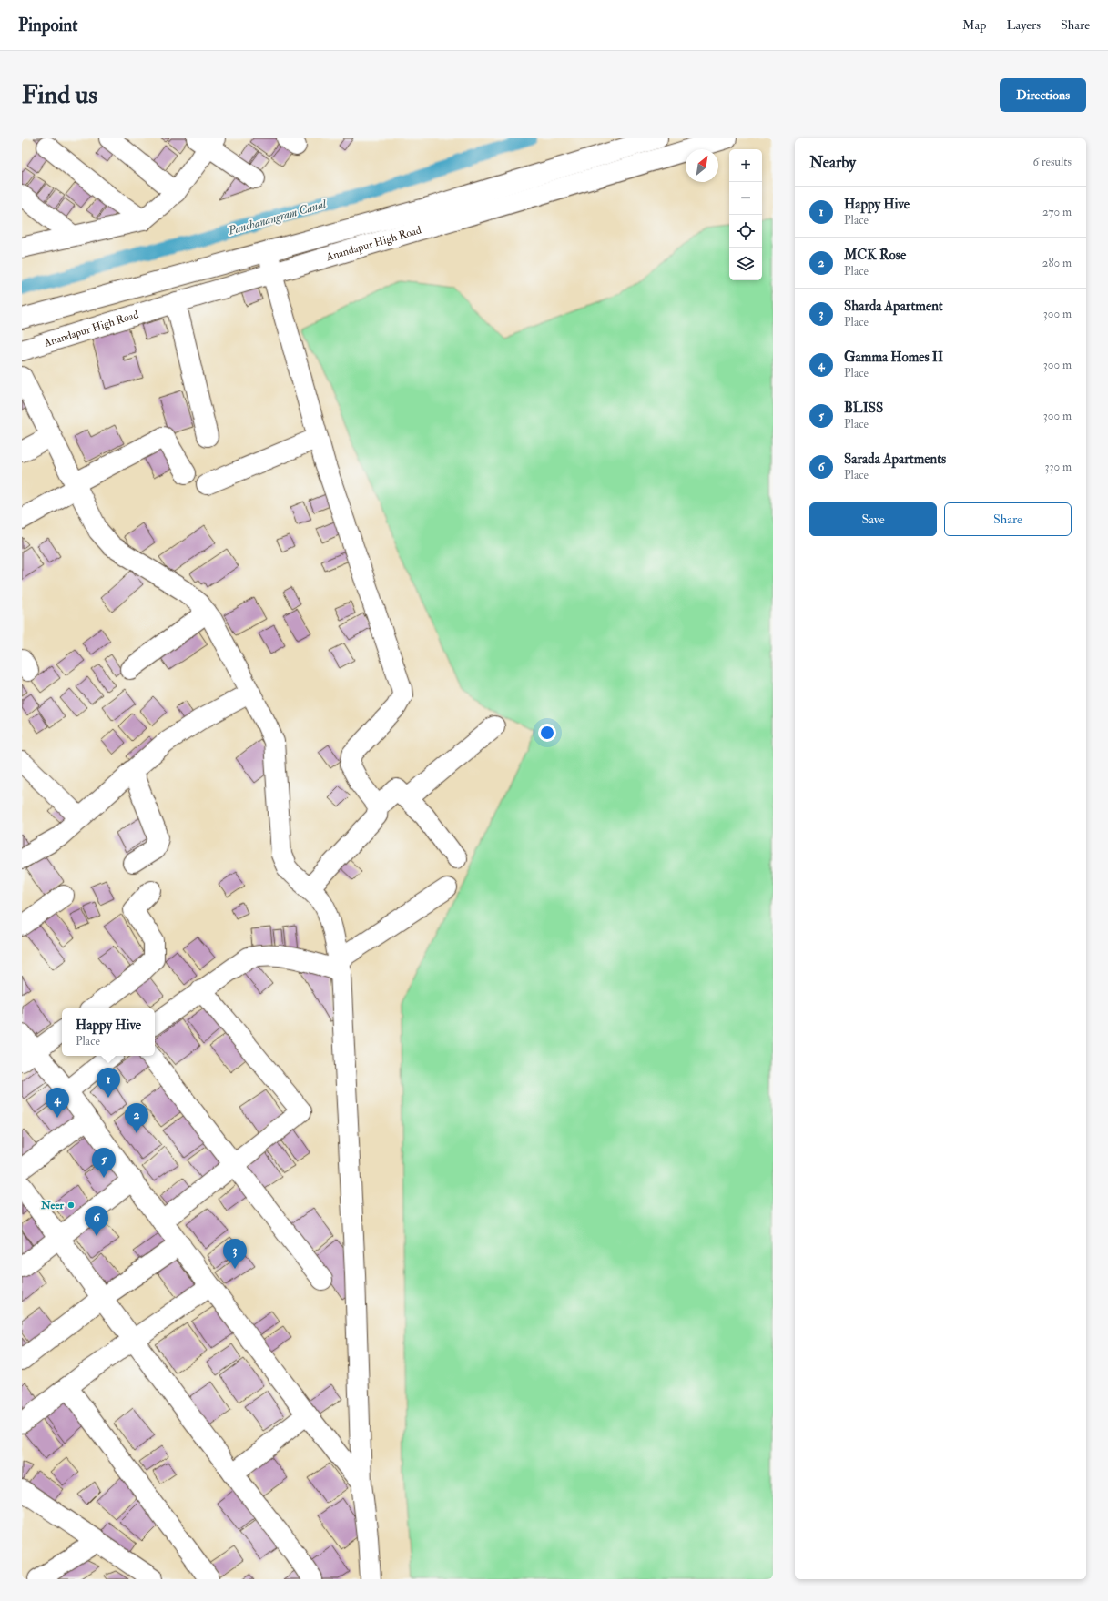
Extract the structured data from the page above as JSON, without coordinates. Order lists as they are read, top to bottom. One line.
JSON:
{"streets":{"street":["Anandapur High Road"]},"water":["Panchanangram Canal"],"places":["Neer"],"north":"top right","page":{"header":"Pinpoint","nav":["Map","Layers","Share"],"buttons":["Directions",["Save","Share"]],"title":"Find us","heading":["Nearby","6 results"],"map_buttons":["+","−"],"list":[{"mark":"1","name":"Happy Hive","note":"Place","value":"270 m"},{"mark":"2","name":"MCK Rose","note":"Place","value":"280 m"},{"mark":"3","name":"Sharda Apartment","note":"Place","value":"300 m"},{"mark":"4","name":"Gamma Homes II","note":"Place","value":"300 m"},{"mark":"5","name":"BLISS","note":"Place","value":"300 m"},{"mark":"6","name":"Sarada Apartments","note":"Place","value":"330 m"}],"popup":["Happy Hive","Place"],"pins":["1","4","2","5","6","3"]}}
